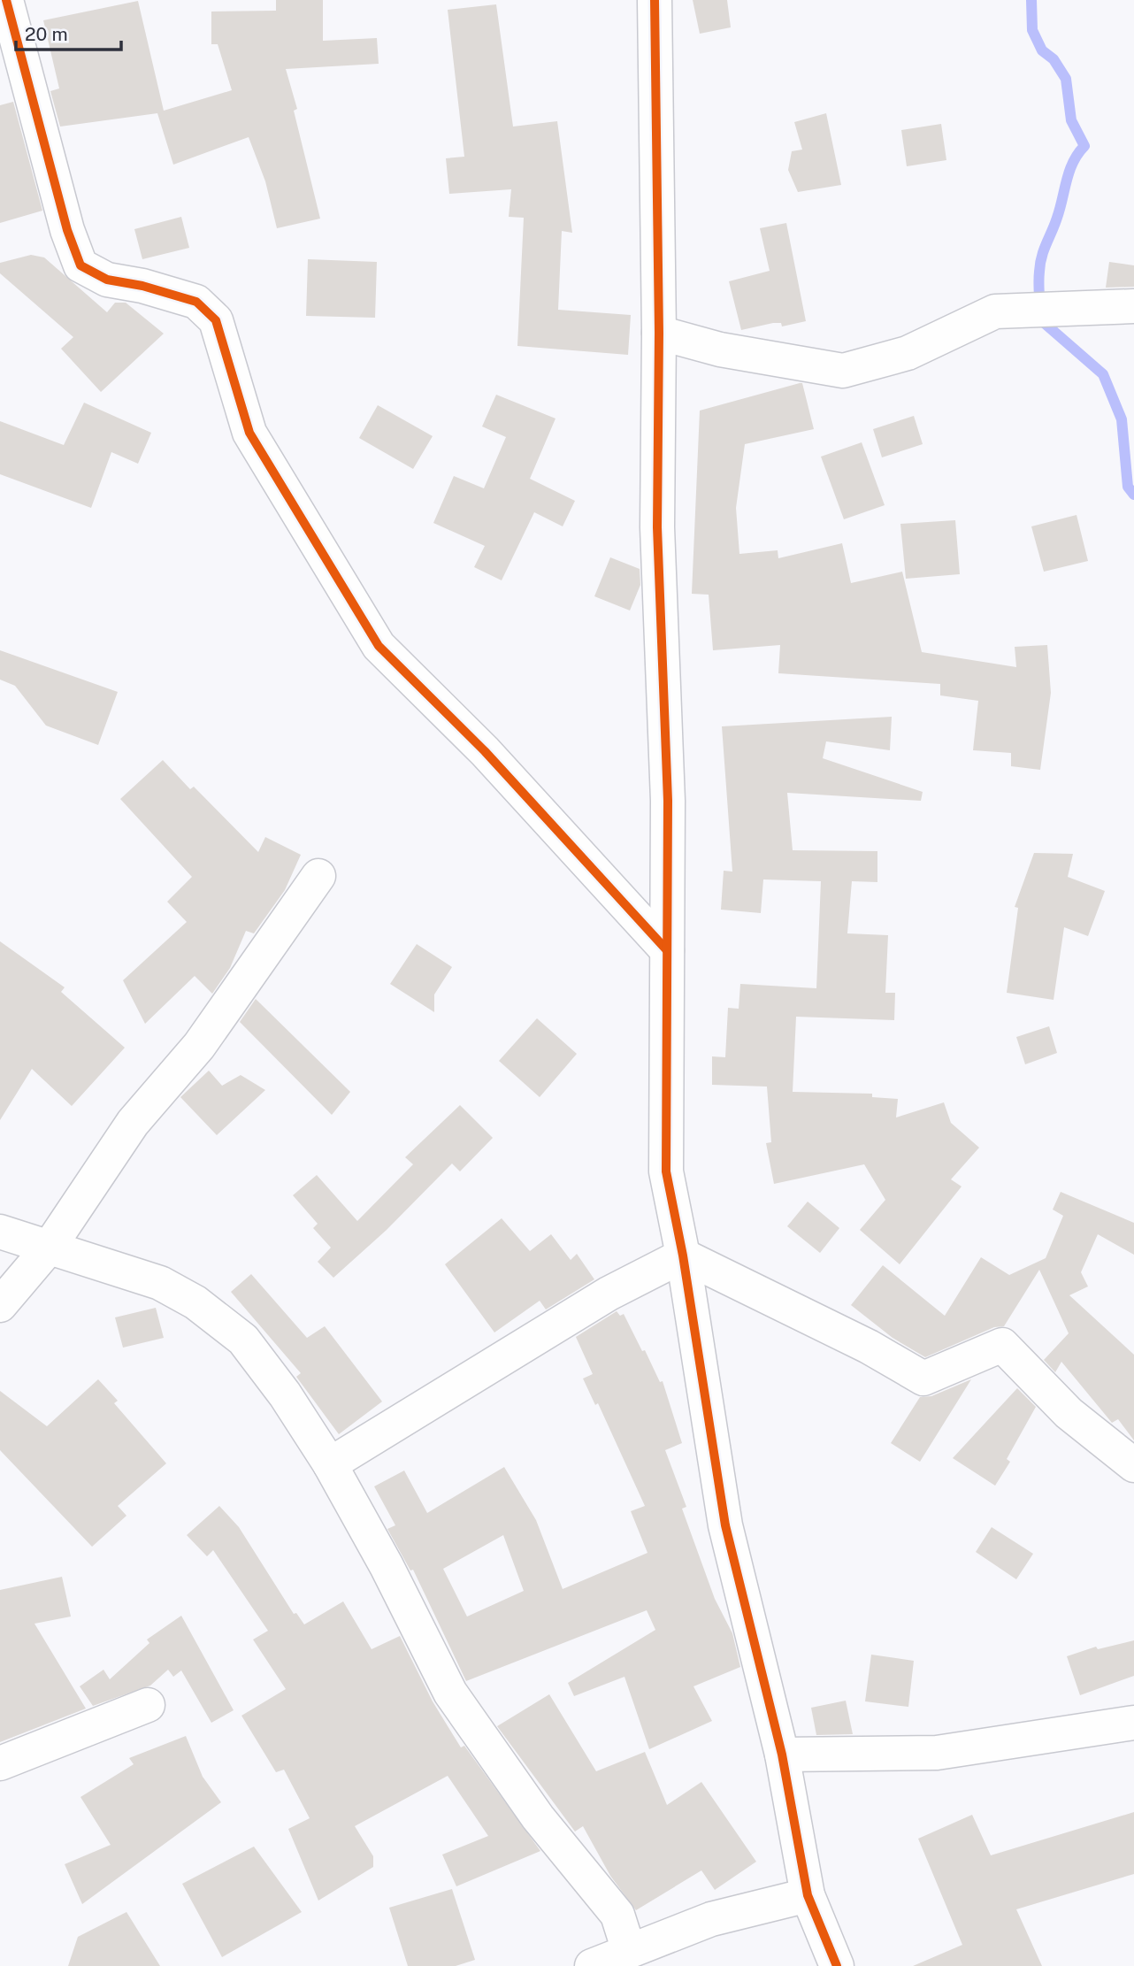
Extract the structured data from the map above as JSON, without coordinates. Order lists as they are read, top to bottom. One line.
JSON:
{"scale_bar":"20 m"}
